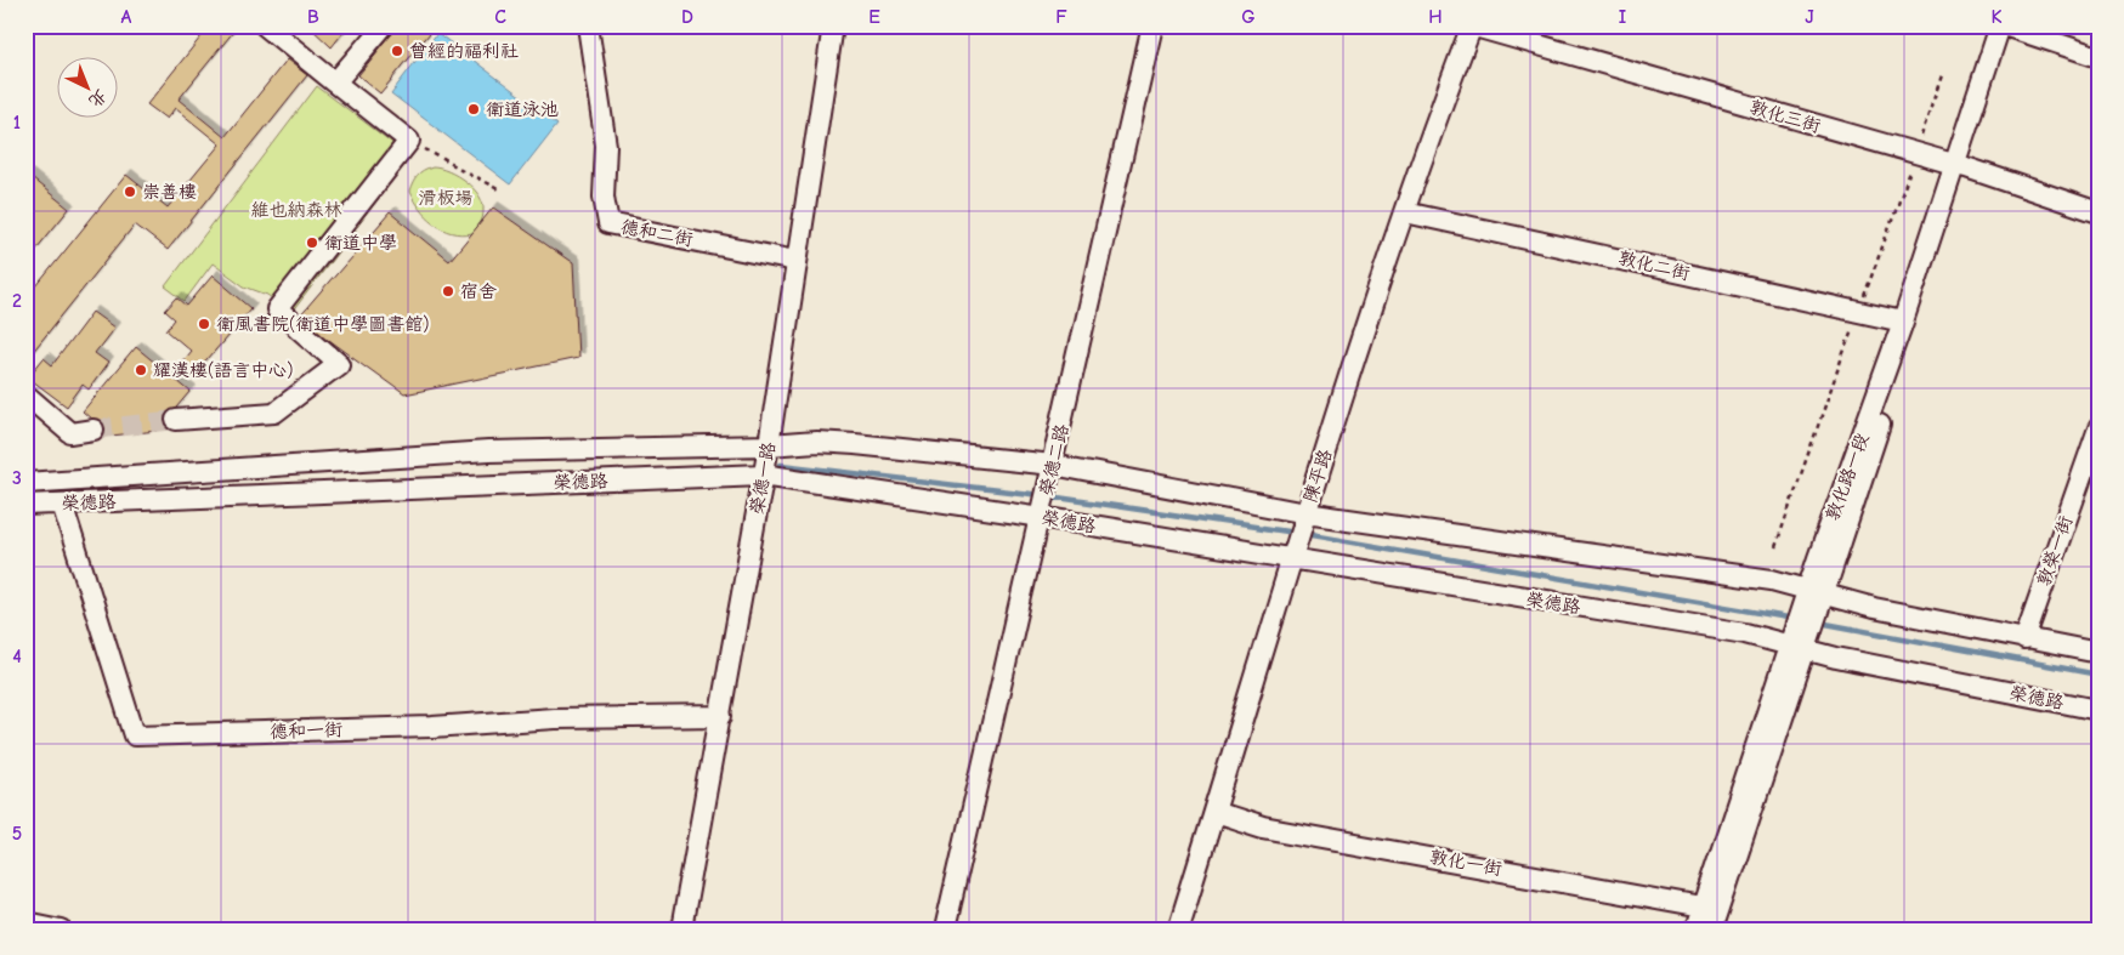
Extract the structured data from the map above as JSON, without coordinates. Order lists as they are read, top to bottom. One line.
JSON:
{"streets":{"street":["敦化三街","德和二街","敦化二街","榮德二路","陳平路","敦化路一段","榮德一路","榮德路","敦榮一街","德和一街","敦化一街"]},"crossings":[["敦化三街","陳平路"],["敦化三街","敦化路一段"],["德和二街","榮德一路"],["敦化二街","陳平路"],["敦化二街","敦化路一段"],["榮德二路","榮德路"],["陳平路","榮德路"],["陳平路","敦化一街"],["敦化路一段","榮德路"],["敦化路一段","敦化一街"],["榮德一路","榮德路"],["榮德一路","德和一街"],["榮德路","敦榮一街"],["榮德路","德和一街"]],"parks":["滑板場","維也納森林"],"places":["曾經的福利社","衛道泳池","崇善樓","衛道中學","宿舍","衛風書院(衛道中學圖書館)","耀漢樓(語言中心)"],"north":"bottom right","grid":{"columns":["A","B","C","D","E","F","G","H","I","J","K"],"rows":["1","2","3","4","5"]}}
